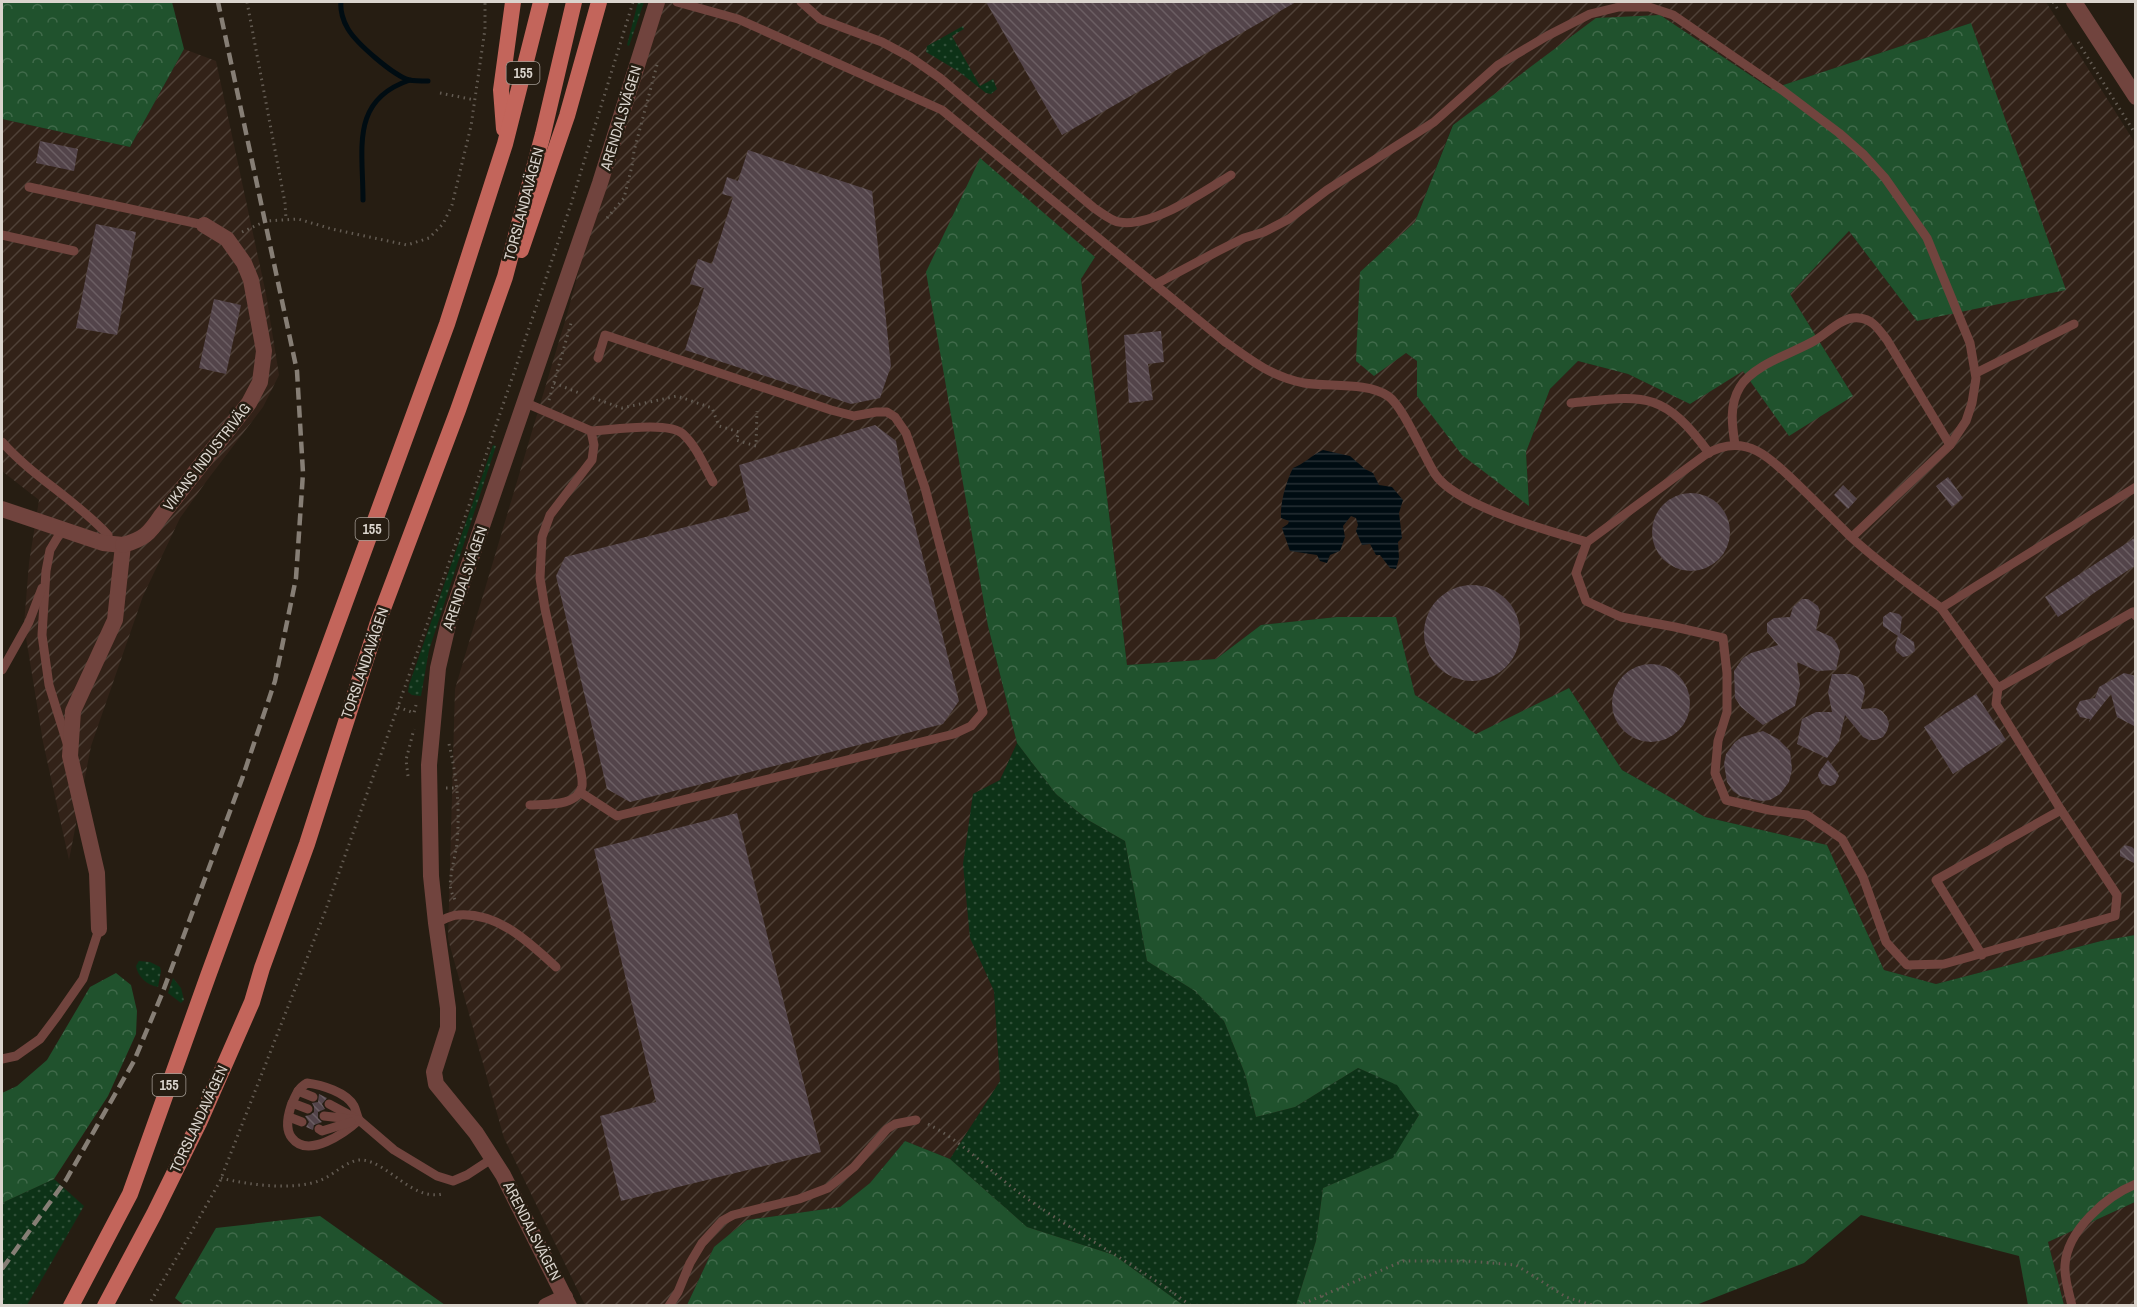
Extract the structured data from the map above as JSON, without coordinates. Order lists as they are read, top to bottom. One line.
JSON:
{"streets":{"main road":["155","TORSLANDAVÄGEN"],"street":["ARENDALSVÄGEN","VIKANS INDUSTRIVÄG"]}}
